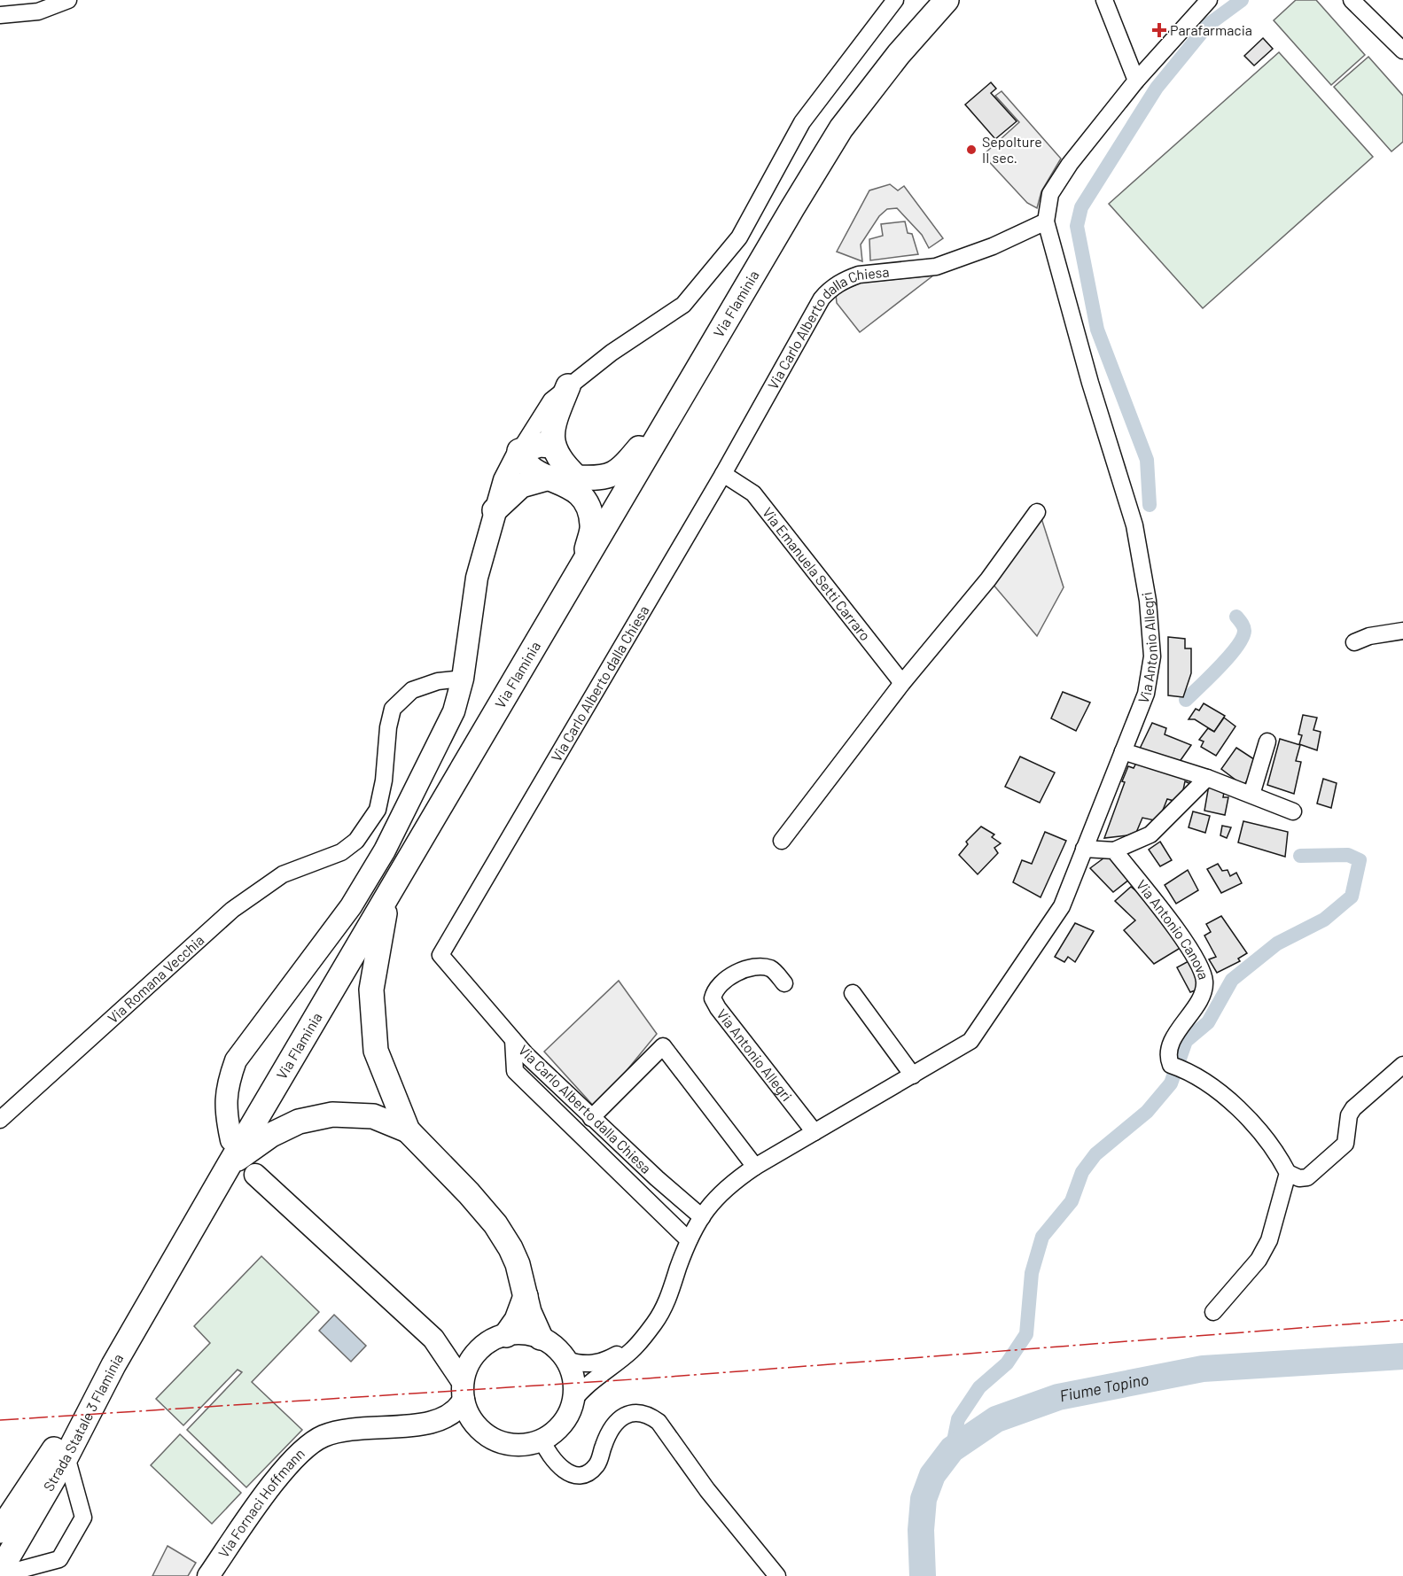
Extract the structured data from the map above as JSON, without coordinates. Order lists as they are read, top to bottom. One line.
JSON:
{"streets":{"highway":["Via Flaminia","Strada Statale 3 Flaminia"],"main road":["Via Fornaci Hoffmann"],"street":["Via Carlo Alberto dalla Chiesa","Via Emanuela Setti Carraro","Via Antonio Allegri","Via Antonio Canova","Via Romana Vecchia"]},"crossings":[["Via Flaminia","Strada Statale 3 Flaminia"],["Via Carlo Alberto dalla Chiesa","Via Emanuela Setti Carraro"],["Via Carlo Alberto dalla Chiesa","Via Antonio Allegri"]],"water":["Fiume Topino"],"places":{"health":["Parafarmacia"],"other":["Sepolture II sec."]}}
